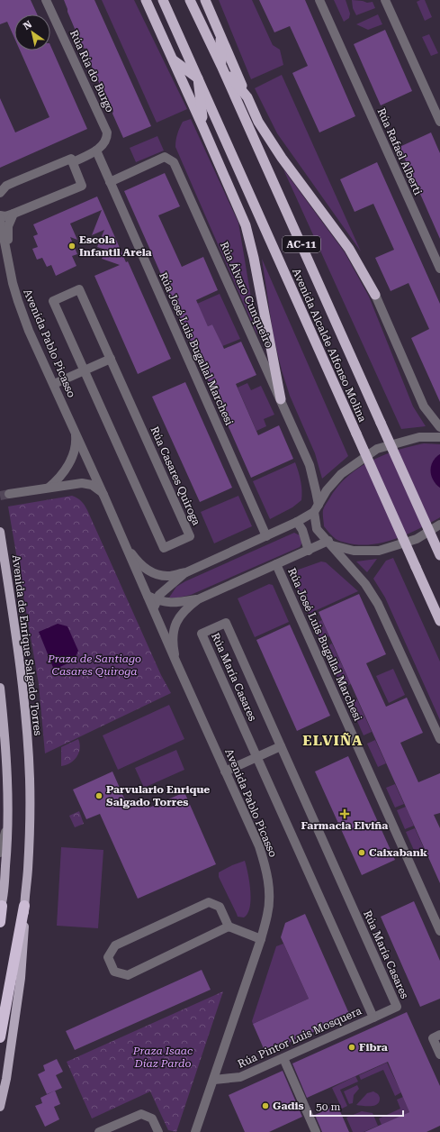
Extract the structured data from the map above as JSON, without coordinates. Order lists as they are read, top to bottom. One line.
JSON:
{"streets":{"highway":["AC-11","Avenida Alcalde Alfonso Molina"],"main road":["Avenida de Enrique Salgado Torres"],"street":["Rúa Ría do Burgo","Rúa Rafael Alberti","Rúa Álvaro Cunqueiro","Avenida Pablo Picasso","Rúa José Luis Bugallal Marchesi","Rúa Casares Quiroga","Rúa María Casares","Rúa Pintor Luis Mosquera"]},"crossings":[["Rúa Ría do Burgo","Rúa José Luis Bugallal Marchesi"],["Rúa Álvaro Cunqueiro","Rúa José Luis Bugallal Marchesi"],["Avenida Pablo Picasso","Rúa Pintor Luis Mosquera"],["Rúa María Casares","Rúa Pintor Luis Mosquera"]],"districts":["ELVIÑA"],"parks":["Praza de Santiago Casares Quiroga","Praza Isaac Díaz Pardo"],"places":{"other":["Escola Infantil Arela","Parvulario Enrique Salgado Torres","Caixabank","Fibra","Gadis"],"health":["Farmacia Elviña"]},"scale_bar":"50 m","north":"top left"}
